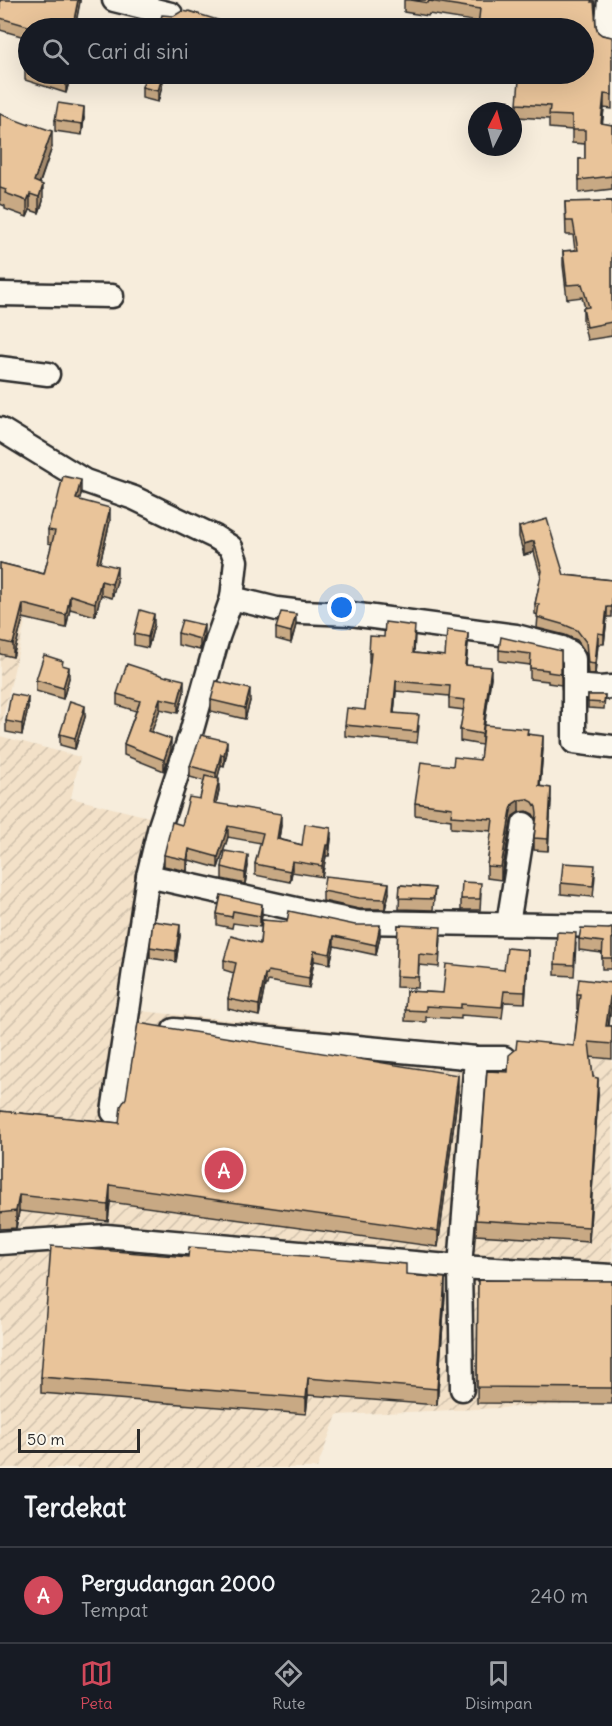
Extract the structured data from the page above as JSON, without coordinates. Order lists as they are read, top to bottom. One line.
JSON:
{"scale_bar":"50 m","north":"top","page":{"search":"Cari di sini","pins":"A","scale":"50 m","heading":"Terdekat","list":[{"mark":"A","name":"Pergudangan 2000","note":"Tempat","value":"240 m"}],"nav":["Peta","Rute","Disimpan"]}}
